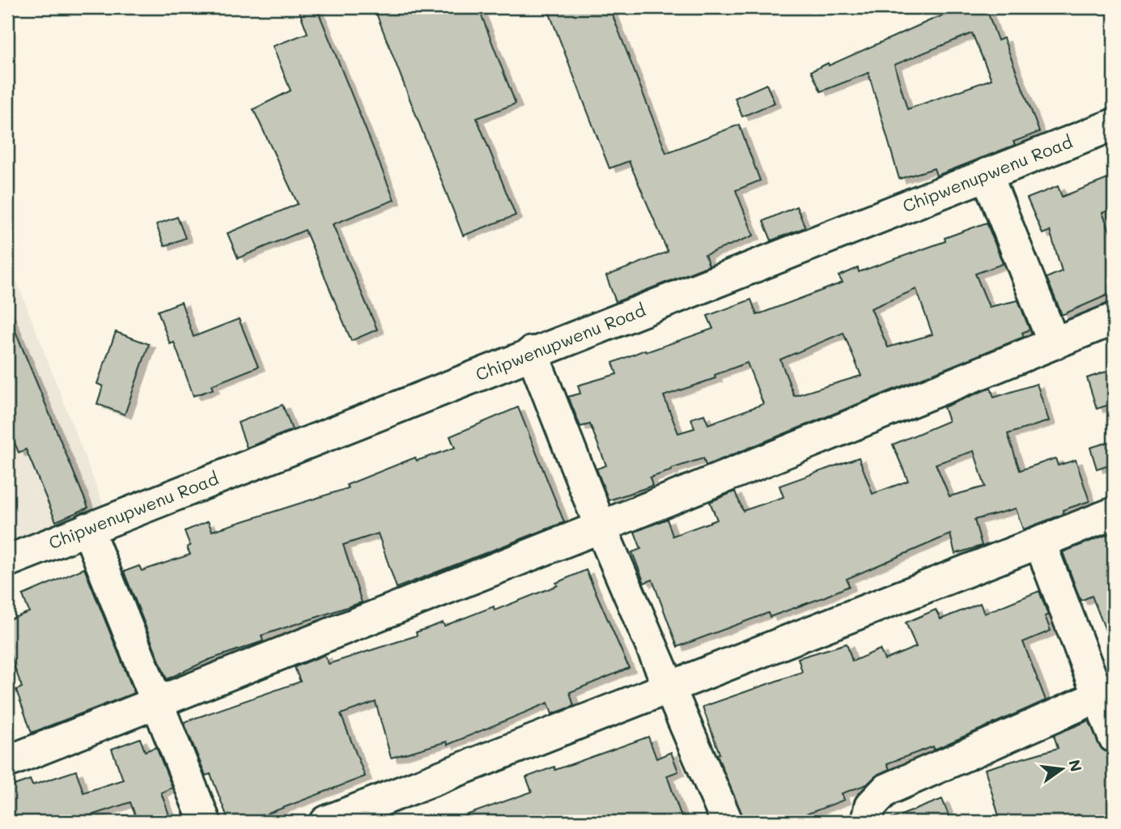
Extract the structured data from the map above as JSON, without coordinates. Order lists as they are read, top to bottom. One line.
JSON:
{"streets":{"street":["Chipwenupwenu Road"]},"north":"right"}
